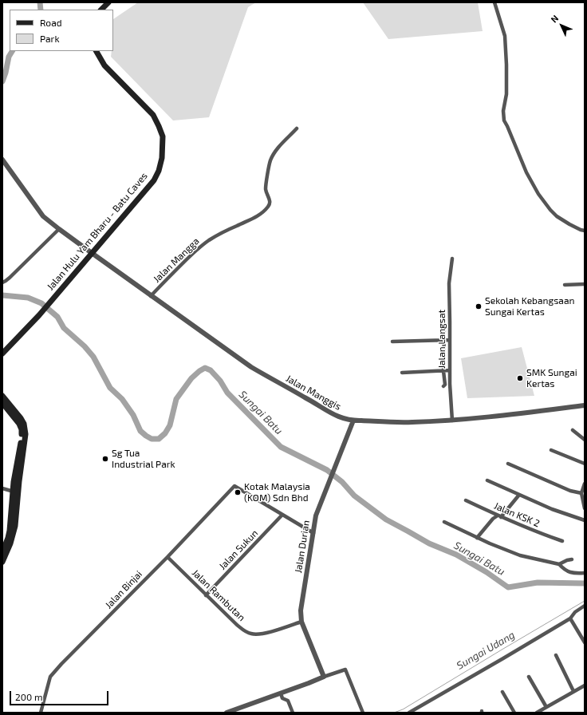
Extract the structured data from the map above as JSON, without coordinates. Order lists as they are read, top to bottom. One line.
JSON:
{"streets":{"main road":["Jalan Hulu Yam Bharu - Batu Caves"],"street":["Jalan Mangga","Jalan Langsat","Jalan Manggis","Jalan KSK 2","Jalan Durian","Jalan Sukun","Jalan Binjai","Jalan Rambutan"]},"crossings":[["Jalan Hulu Yam Bharu - Batu Caves","Jalan Manggis"],["Jalan Mangga","Jalan Manggis"],["Jalan Langsat","Jalan Manggis"],["Jalan Manggis","Jalan Durian"],["Jalan Durian","Jalan Rambutan"],["Jalan Sukun","Jalan Binjai"],["Jalan Sukun","Jalan Rambutan"],["Jalan Binjai","Jalan Rambutan"]],"water":["Sungai Batu","Sungai Udang"],"places":["Sekolah Kebangsaan Sungai Kertas","SMK Sungai Kertas","Sg Tua Industrial Park","Kotak Malaysia (KOM) Sdn Bhd"],"legend":["Road","Park"],"scale_bar":"200 m","north":"top left"}
